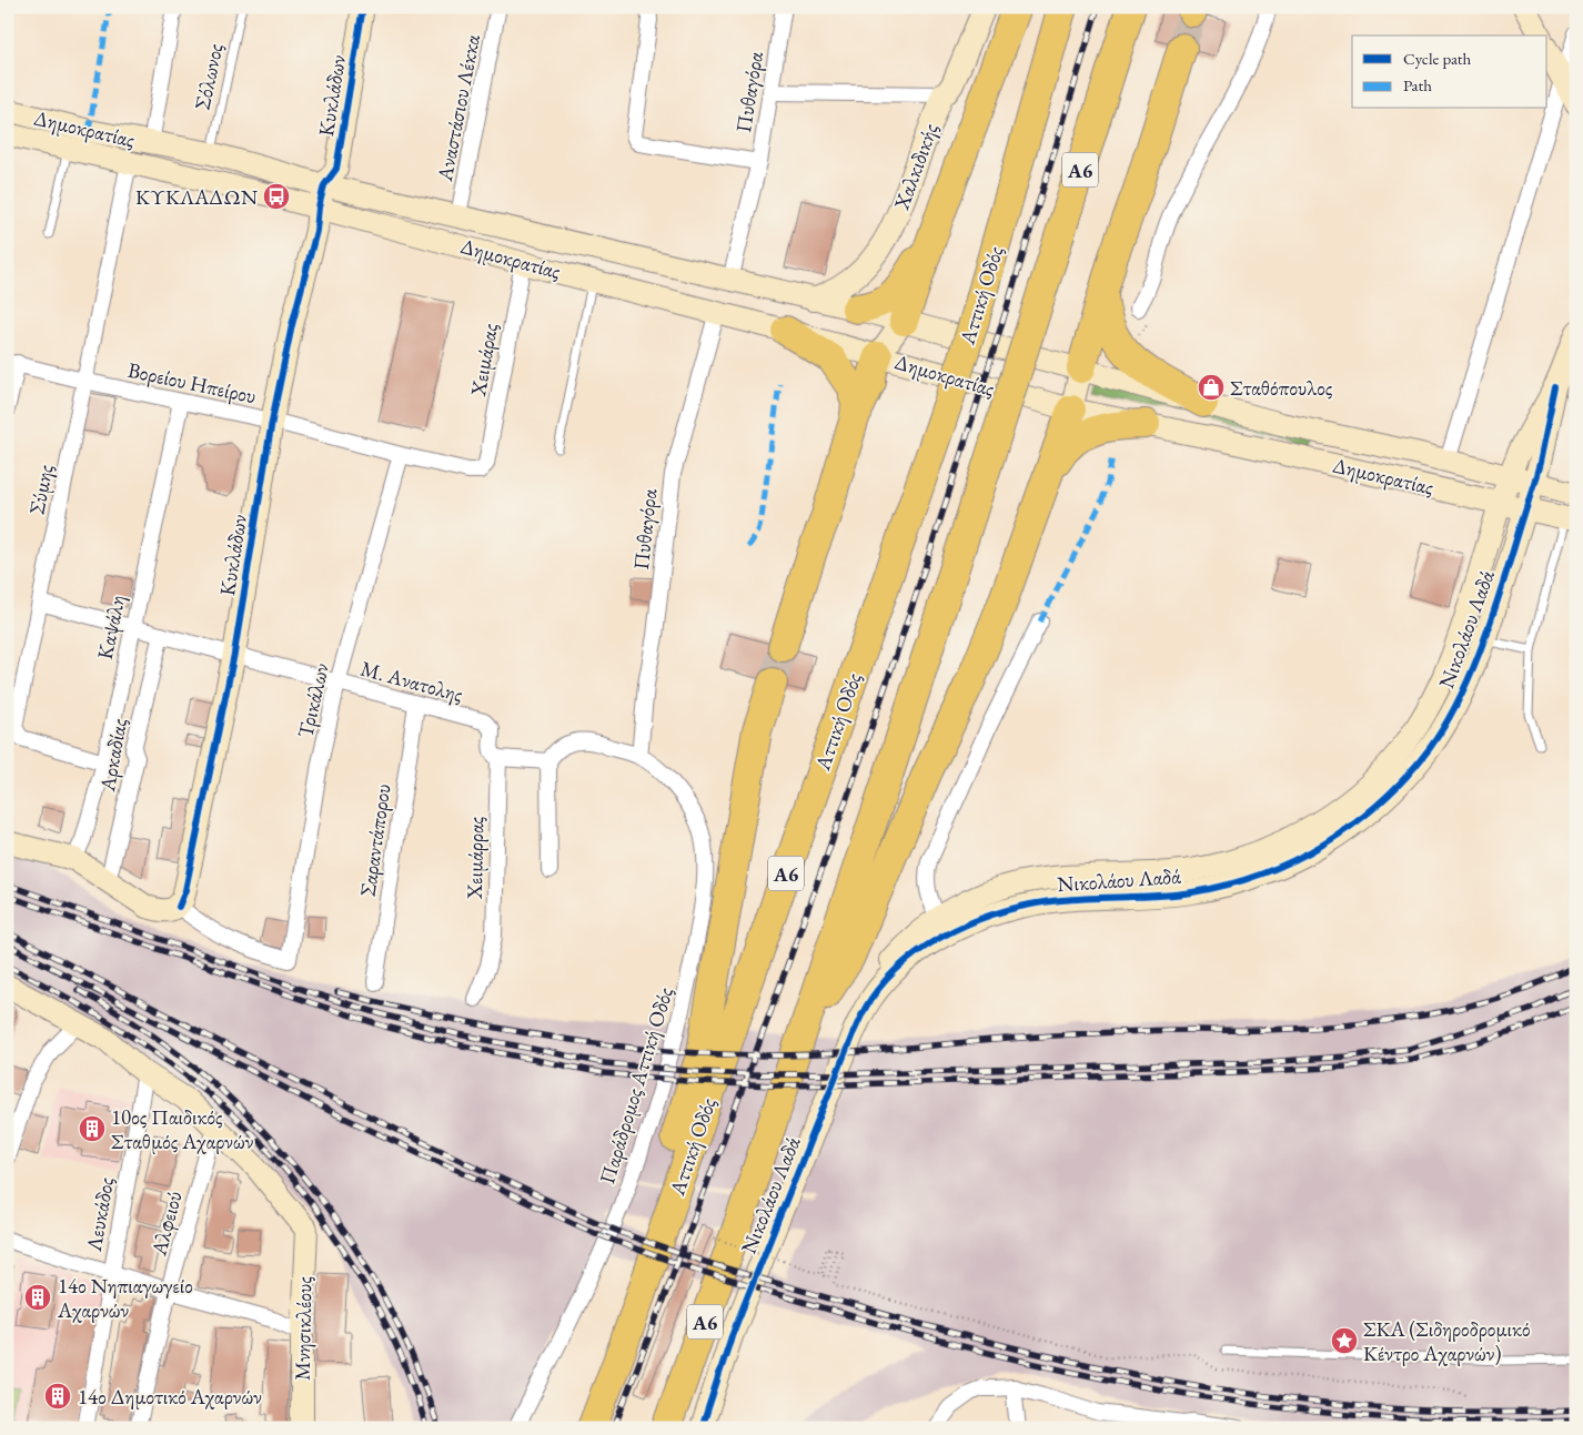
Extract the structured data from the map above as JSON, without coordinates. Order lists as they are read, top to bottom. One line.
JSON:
{"streets":{"highway":["Α6","Αττική Οδός"],"street":["Πυθαγόρα","Κυκλάδων","Αναστάσιου Λέκκα","Δημοκρατίας","Χαλκιδικής","Χειμάρας","Βορείου Ηπείρου","Σύμης","Καψάλη","Νικολάου Λαδά","Μ. Ανατολης","Τρικάλων","Αρκαδίας","Σαραντάπορου","Χειμάρρας","Παράδρομος Αττική Οδός","Λευκάδος","Αλφειού","Μνησικλέους"],"lane":["Σόλωνος"]},"crossings":[["Σόλωνος","Δημοκρατίας"],["Πυθαγόρα","Δημοκρατίας"],["Πυθαγόρα","Παράδρομος Αττική Οδός"],["Κυκλάδων","Δημοκρατίας"],["Κυκλάδων","Βορείου Ηπείρου"],["Κυκλάδων","Μ. Ανατολης"],["Κυκλάδων","Τρικάλων"],["Αναστάσιου Λέκκα","Δημοκρατίας"],["Δημοκρατίας","Χαλκιδικής"],["Δημοκρατίας","Χειμάρας"],["Δημοκρατίας","Σύμης"],["Δημοκρατίας","Νικολάου Λαδά"],["Χειμάρας","Βορείου Ηπείρου"],["Βορείου Ηπείρου","Σύμης"],["Βορείου Ηπείρου","Καψάλη"],["Βορείου Ηπείρου","Τρικάλων"],["Σύμης","Καψάλη"],["Σύμης","Μ. Ανατολης"],["Καψάλη","Μ. Ανατολης"],["Μ. Ανατολης","Τρικάλων"],["Μ. Ανατολης","Αρκαδίας"],["Μ. Ανατολης","Σαραντάπορου"],["Μ. Ανατολης","Χειμάρρας"],["Αλφειού","Μνησικλέους"]],"places":{"bus stop":["ΚΥΚΛΑΔΩΝ"],"shop":["Σταθόπουλος"],"building":["10ος Παιδικός Σταθμός Αχαρνών","14ο Νηπιαγωγείο Αχαρνών","14ο Δημοτικό Αχαρνών"],"place":["ΣΚΑ (Σιδηροδρομικό Κέντρο Αχαρνών)"]},"legend":["Cycle path","Path"]}
